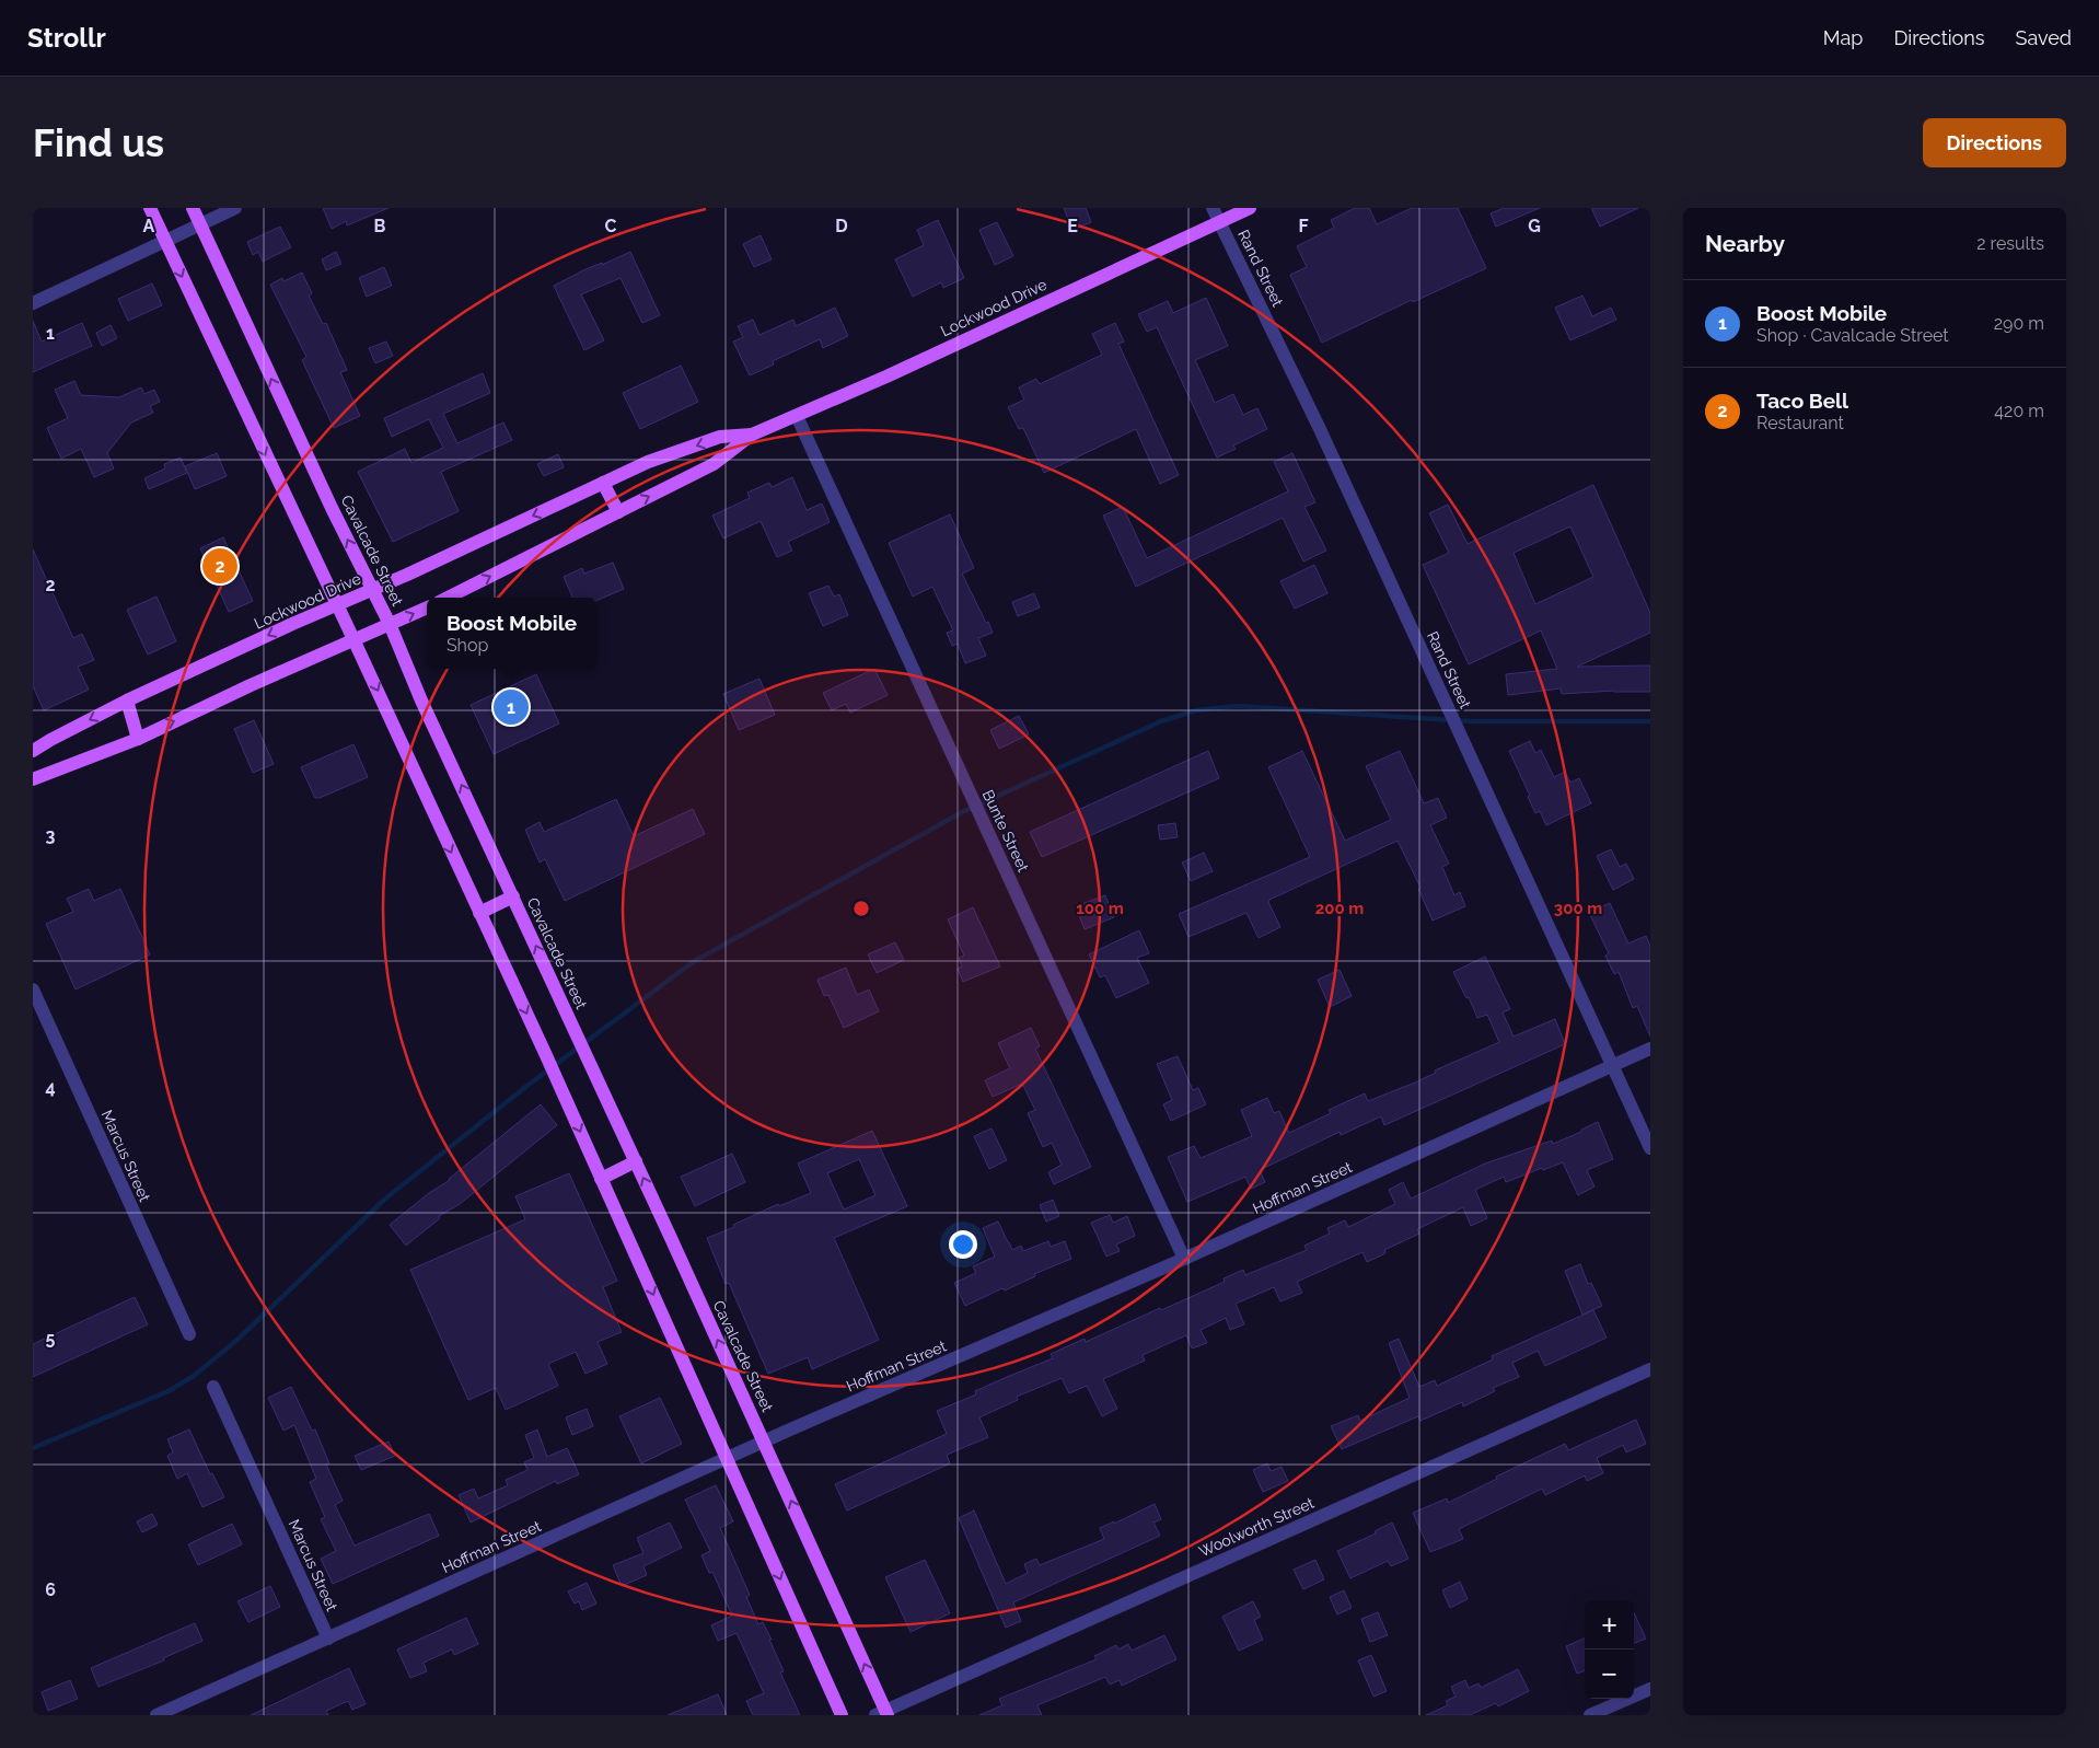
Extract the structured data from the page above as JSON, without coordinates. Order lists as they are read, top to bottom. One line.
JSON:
{"streets":{"main road":["Lockwood Drive","Cavalcade Street"],"street":["Rand Street","Bunte Street","Marcus Street","Hoffman Street","Woolworth Street"]},"crossings":[["Rand Street","Lockwood Drive"],["Rand Street","Hoffman Street"],["Lockwood Drive","Cavalcade Street"],["Lockwood Drive","Bunte Street"],["Cavalcade Street","Hoffman Street"],["Cavalcade Street","Woolworth Street"],["Bunte Street","Hoffman Street"],["Marcus Street","Hoffman Street"]],"page":{"header":"Strollr","nav":["Map","Directions","Saved"],"buttons":"Directions","title":"Find us","heading":["Nearby","2 results"],"list":[{"mark":"1","name":"Boost Mobile","note":"Shop · Cavalcade Street","value":"290 m"},{"mark":"2","name":"Taco Bell","note":"Restaurant","value":"420 m"}],"pins":["2","1"],"popup":["Boost Mobile","Shop"],"map_buttons":["+","−"]},"grid":{"columns":["A","B","C","D","E","F","G"],"rows":["1","2","3","4","5","6"]},"rings":["100 m","200 m","300 m"]}
